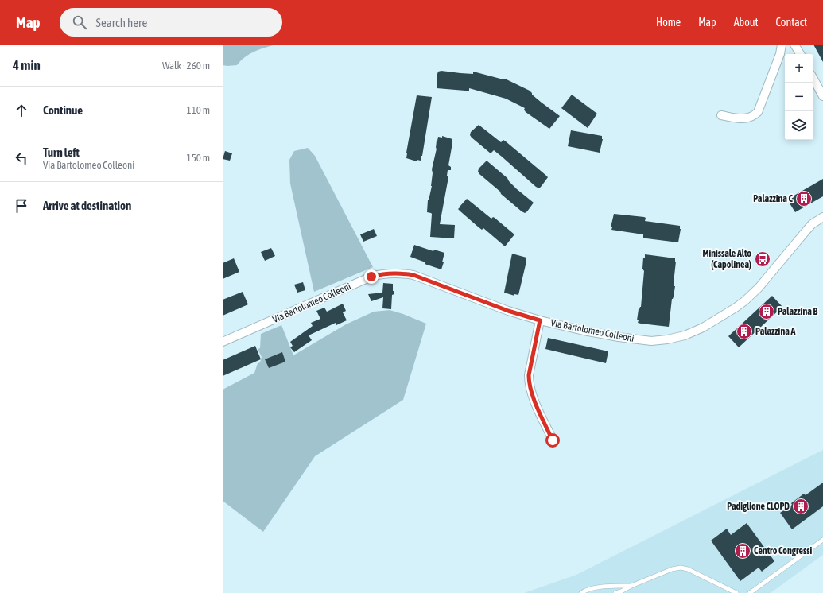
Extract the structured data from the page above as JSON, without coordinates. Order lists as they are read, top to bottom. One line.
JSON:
{"streets":{"street":["Via Bartolomeo Colleoni"]},"places":{"building":["Palazzina C","Palazzina B","Palazzina A","Padiglione CLOPD","Centro Congressi"],"bus stop":["Minissale Alto (Capolinea)"]},"page":{"header":"Map","search":"Search here","nav":["Home","Map","About","Contact"],"heading":["4 min","Walk · 260 m"],"map_buttons":["+","−"],"list":[["Continue","110 m"],["Turn left","Via Bartolomeo Colleoni","150 m"],"Arrive at destination"]}}
